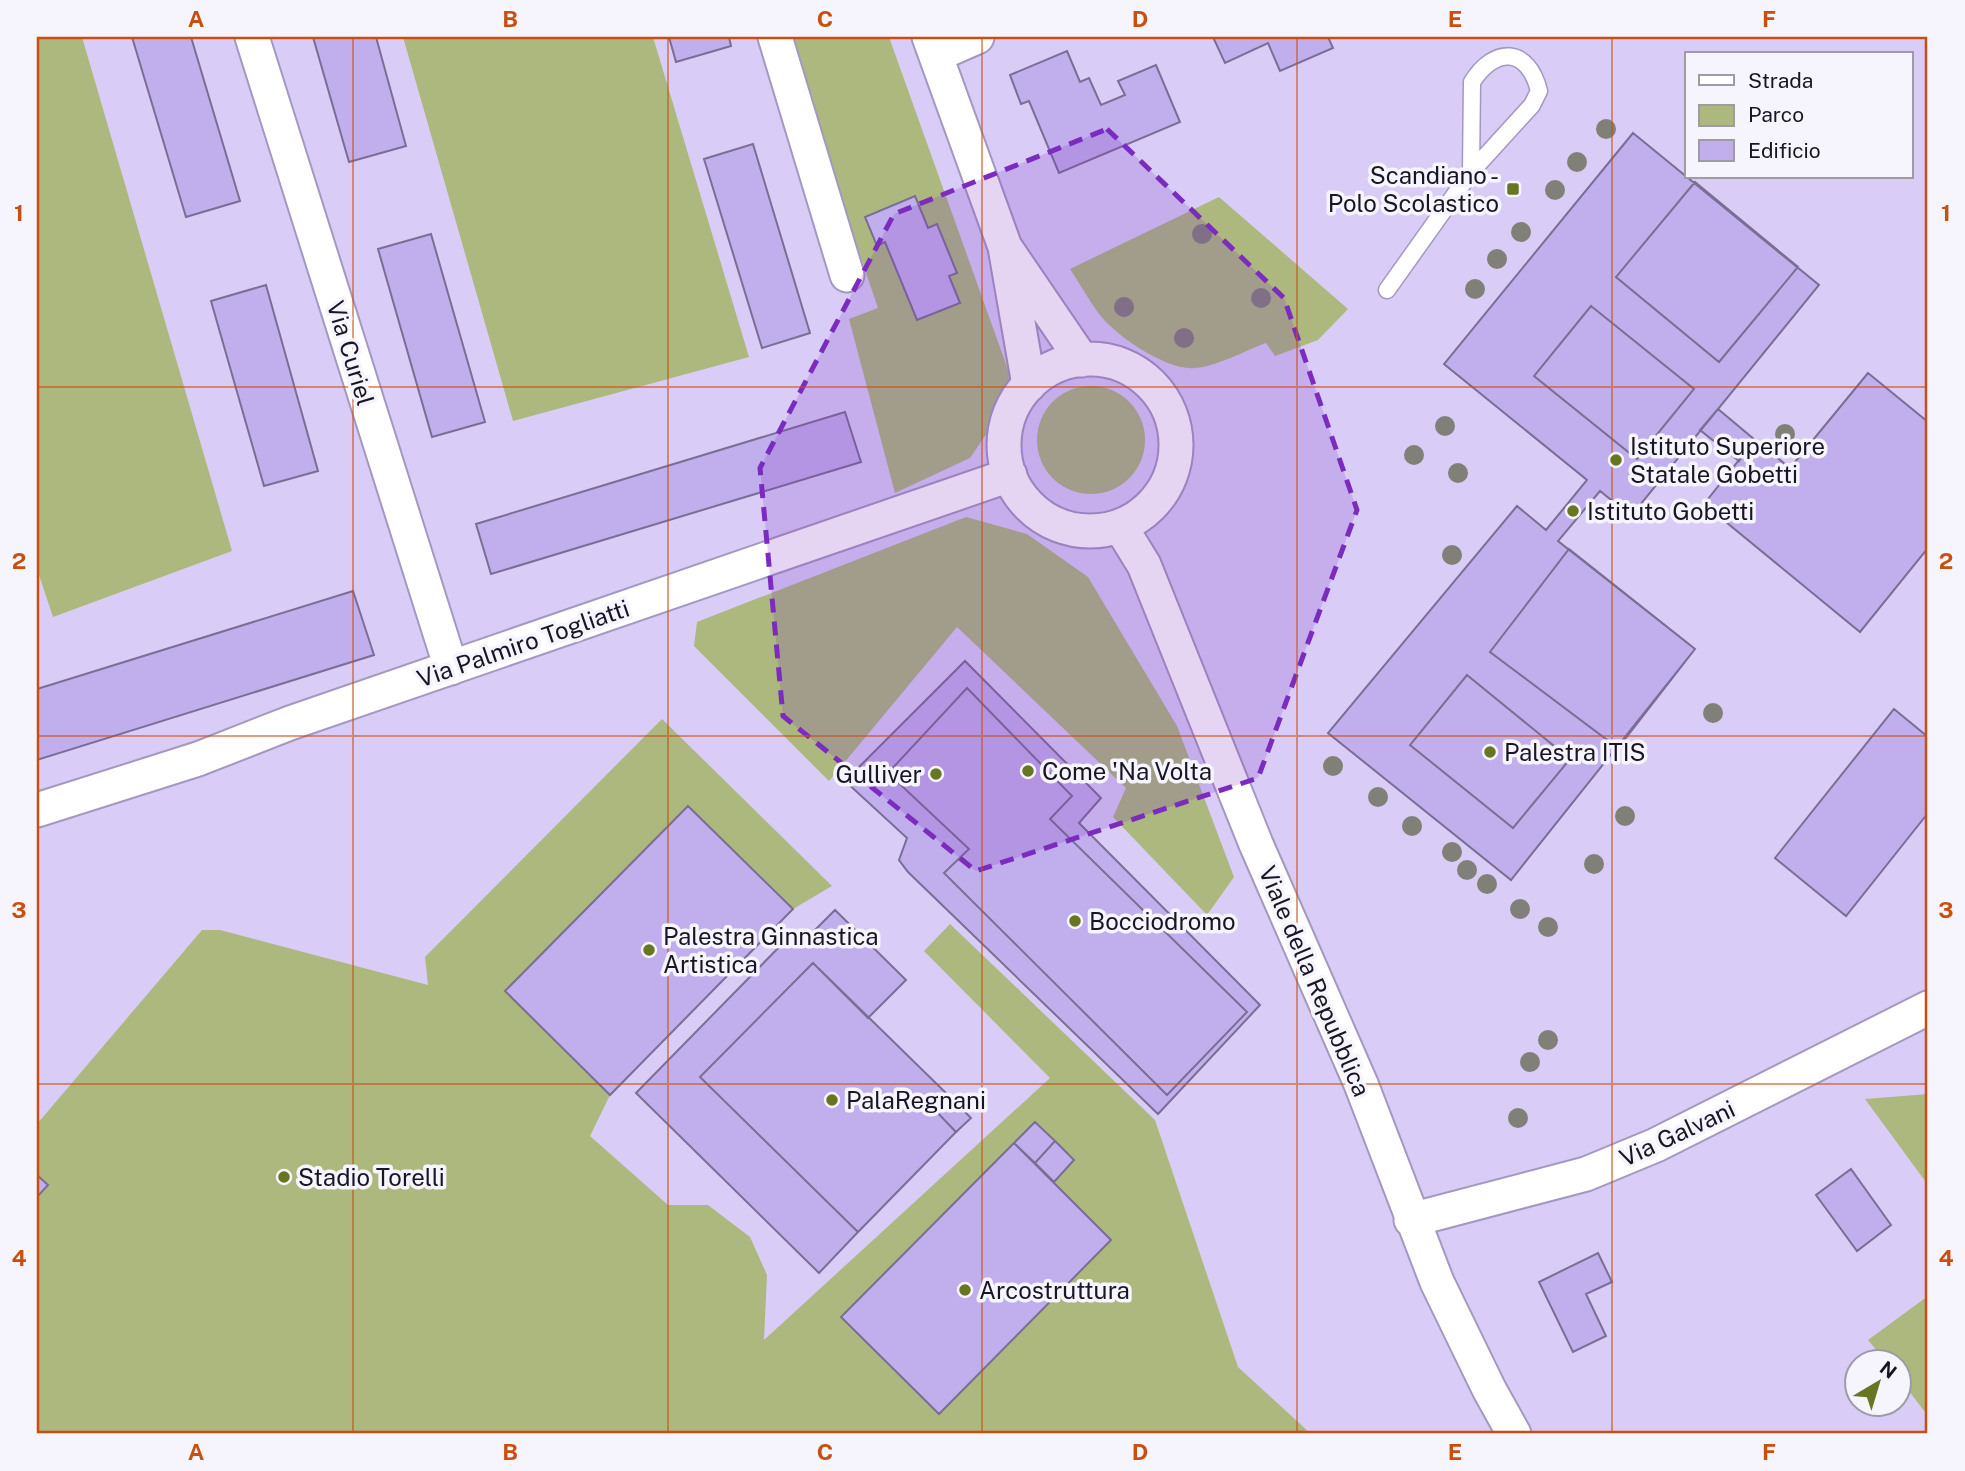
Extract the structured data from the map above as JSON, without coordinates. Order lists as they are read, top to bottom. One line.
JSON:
{"streets":{"street":["Via Curiel","Via Palmiro Togliatti","Viale della Repubblica","Via Galvani"]},"crossings":[["Via Curiel","Via Palmiro Togliatti"],["Via Palmiro Togliatti","Viale della Repubblica"],["Viale della Repubblica","Via Galvani"]],"places":{"transit":["Scandiano - Polo Scolastico"],"other":["Istituto Superiore Statale Gobetti","Istituto Gobetti","Palestra ITIS","Come 'Na Volta","Gulliver","Bocciodromo","Palestra Ginnastica Artistica","PalaRegnani","Stadio Torelli","Arcostruttura"]},"legend":["Strada","Parco","Edificio"],"north":"top right","grid":{"columns":["A","B","C","D","E","F"],"rows":["1","2","3","4"]}}
